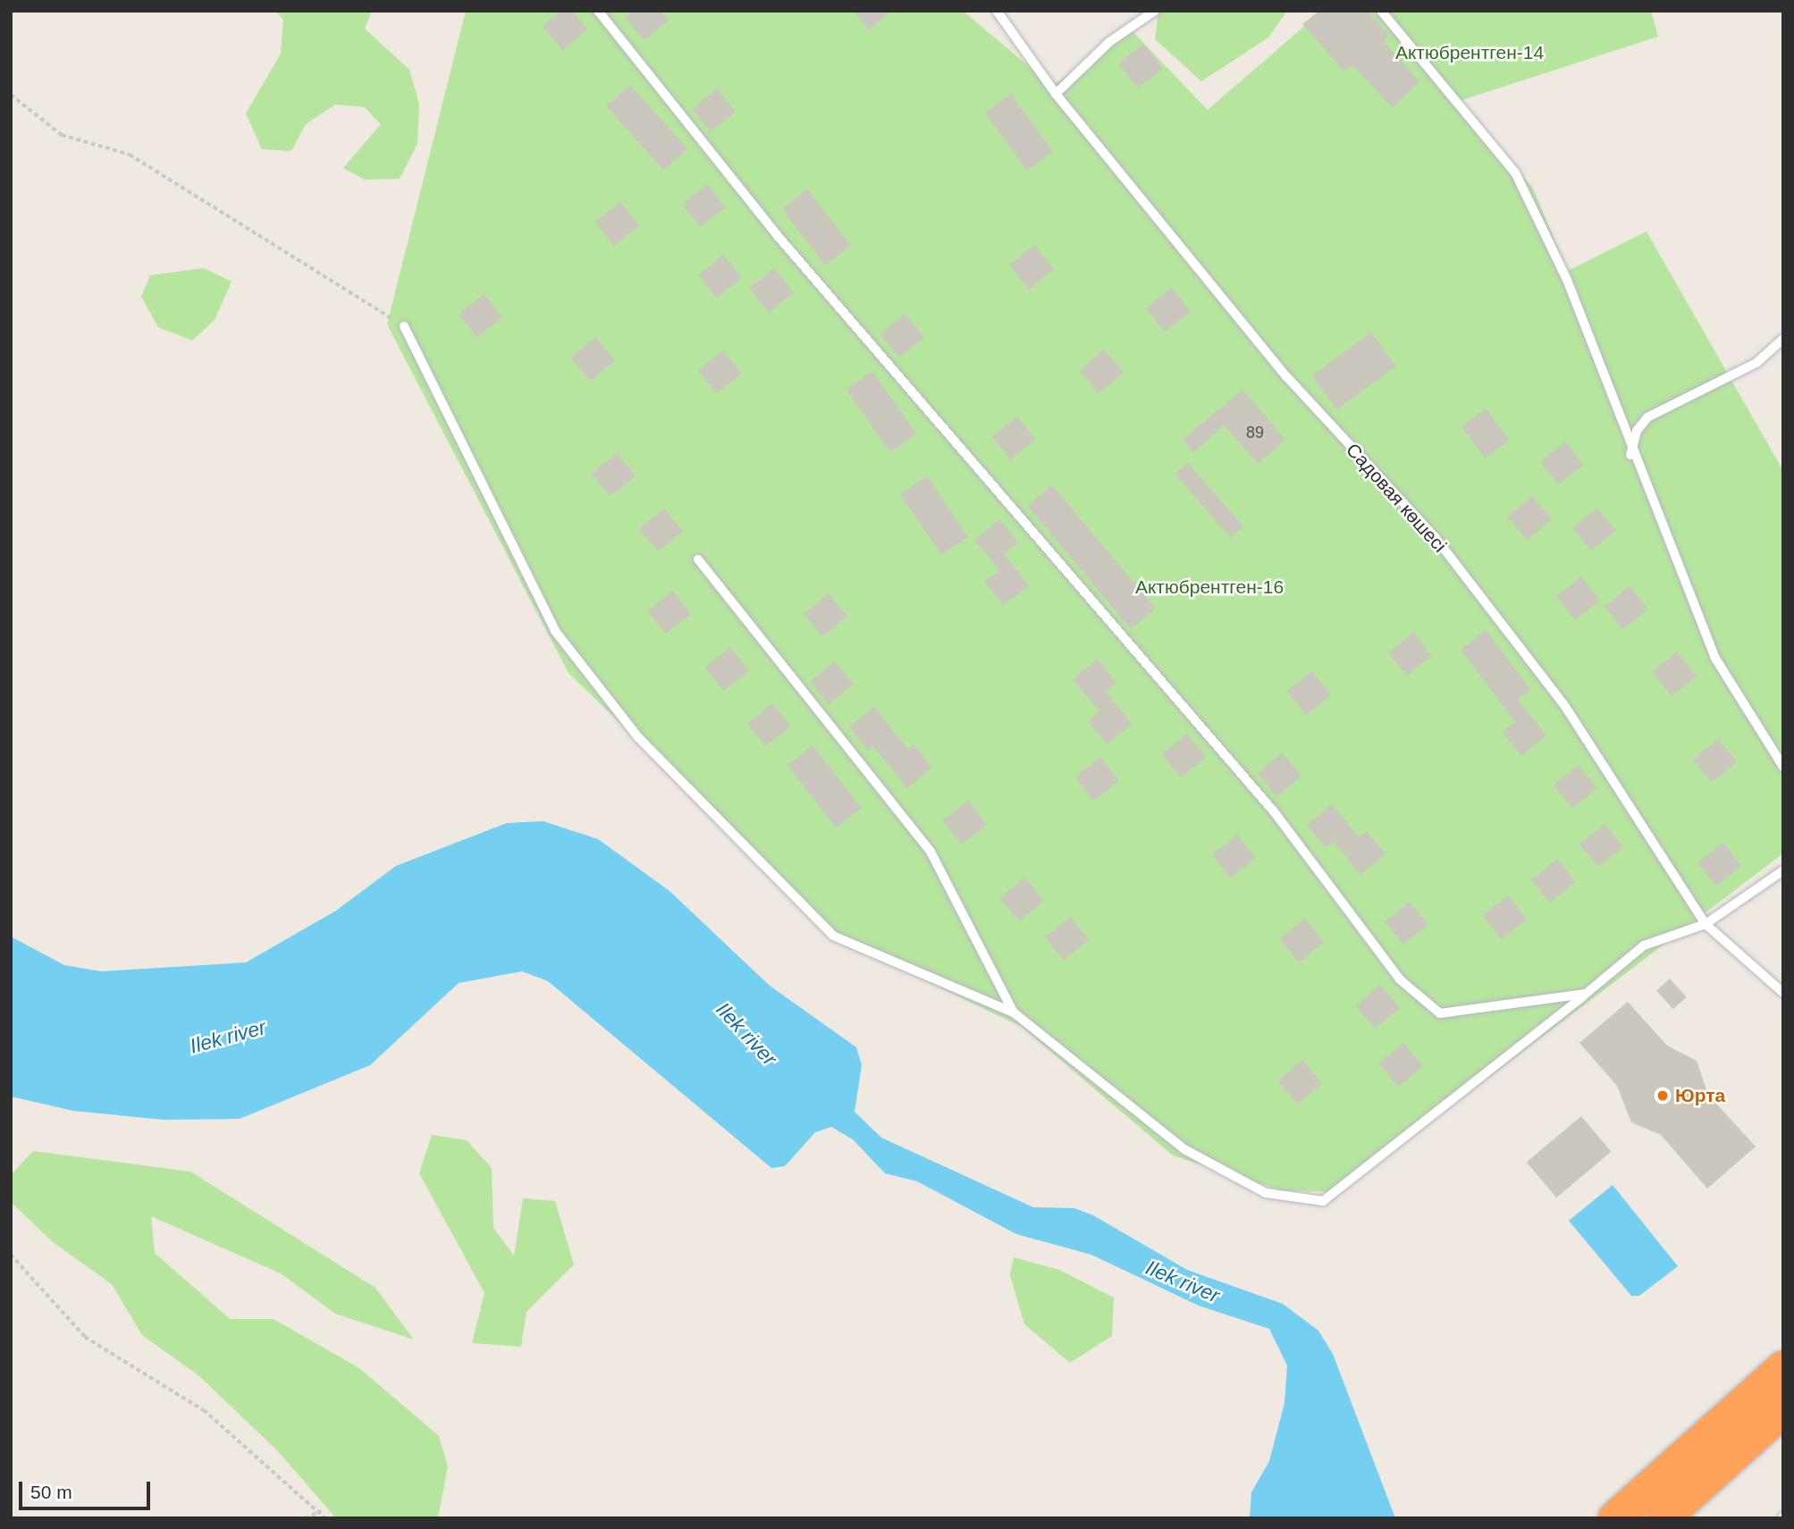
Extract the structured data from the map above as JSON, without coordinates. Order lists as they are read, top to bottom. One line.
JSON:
{"streets":{"lane":["Садовая көшесі"]},"water":["Ilek river"],"parks":["Актюбрентген-14","Актюбрентген-16"],"places":["Юрта"],"house_numbers":["89"],"scale_bar":"50 m"}
